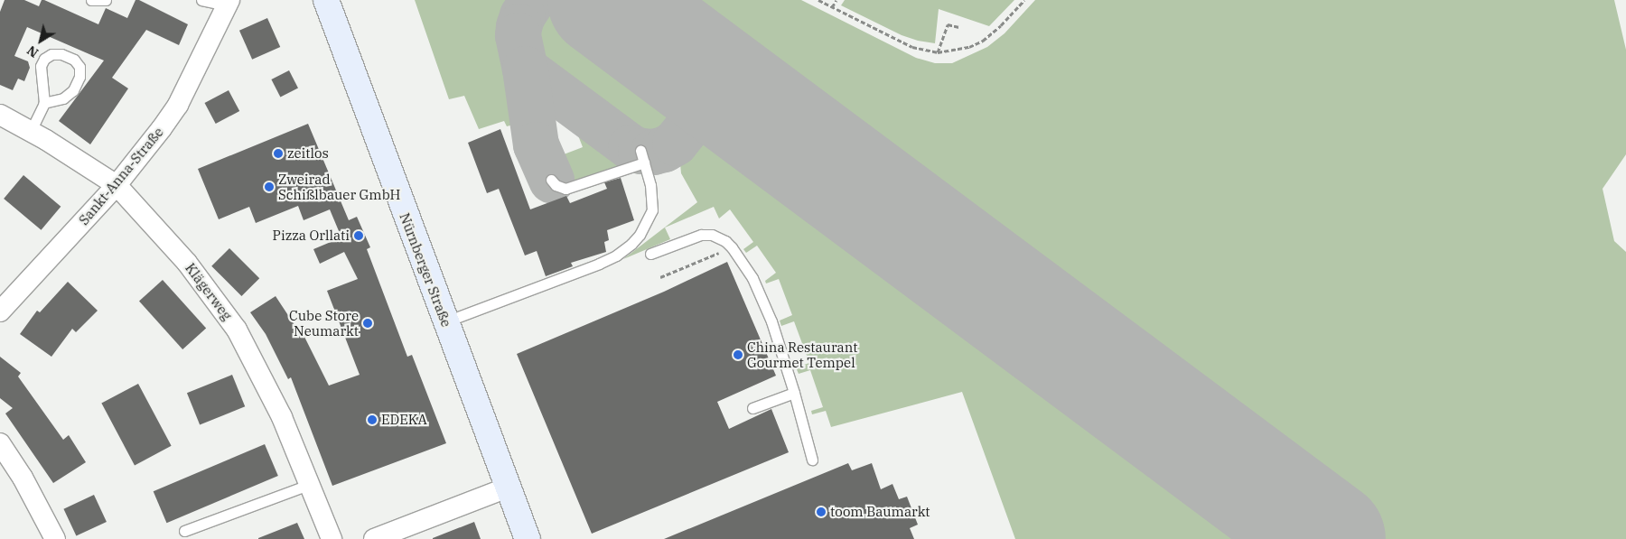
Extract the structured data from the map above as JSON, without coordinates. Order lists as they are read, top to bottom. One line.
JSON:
{"streets":{"main road":["Nürnberger Straße"],"street":["Sankt-Anna-Straße","Klägerweg"]},"crossings":[["Sankt-Anna-Straße","Klägerweg"]],"places":["zeitlos","Zweirad Schißlbauer GmbH","Pizza Orllati","Cube Store Neumarkt","China Restaurant Gourmet Tempel","EDEKA","toom Baumarkt"],"north":"bottom left"}
